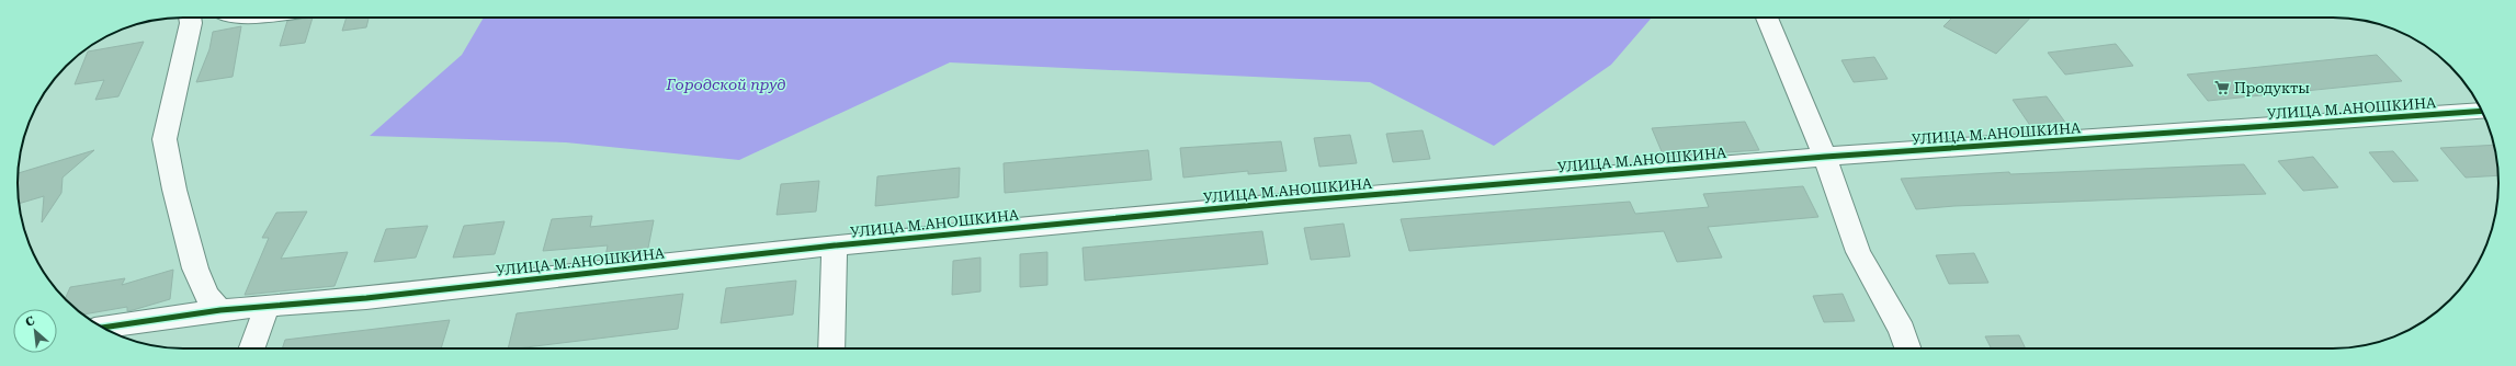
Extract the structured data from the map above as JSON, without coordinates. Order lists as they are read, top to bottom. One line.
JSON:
{"streets":{"street":["УЛИЦА М.АНОШКИНА"]},"water":["Городской пруд"],"places":{"supermarket":["Продукты"]},"north":"top left"}
